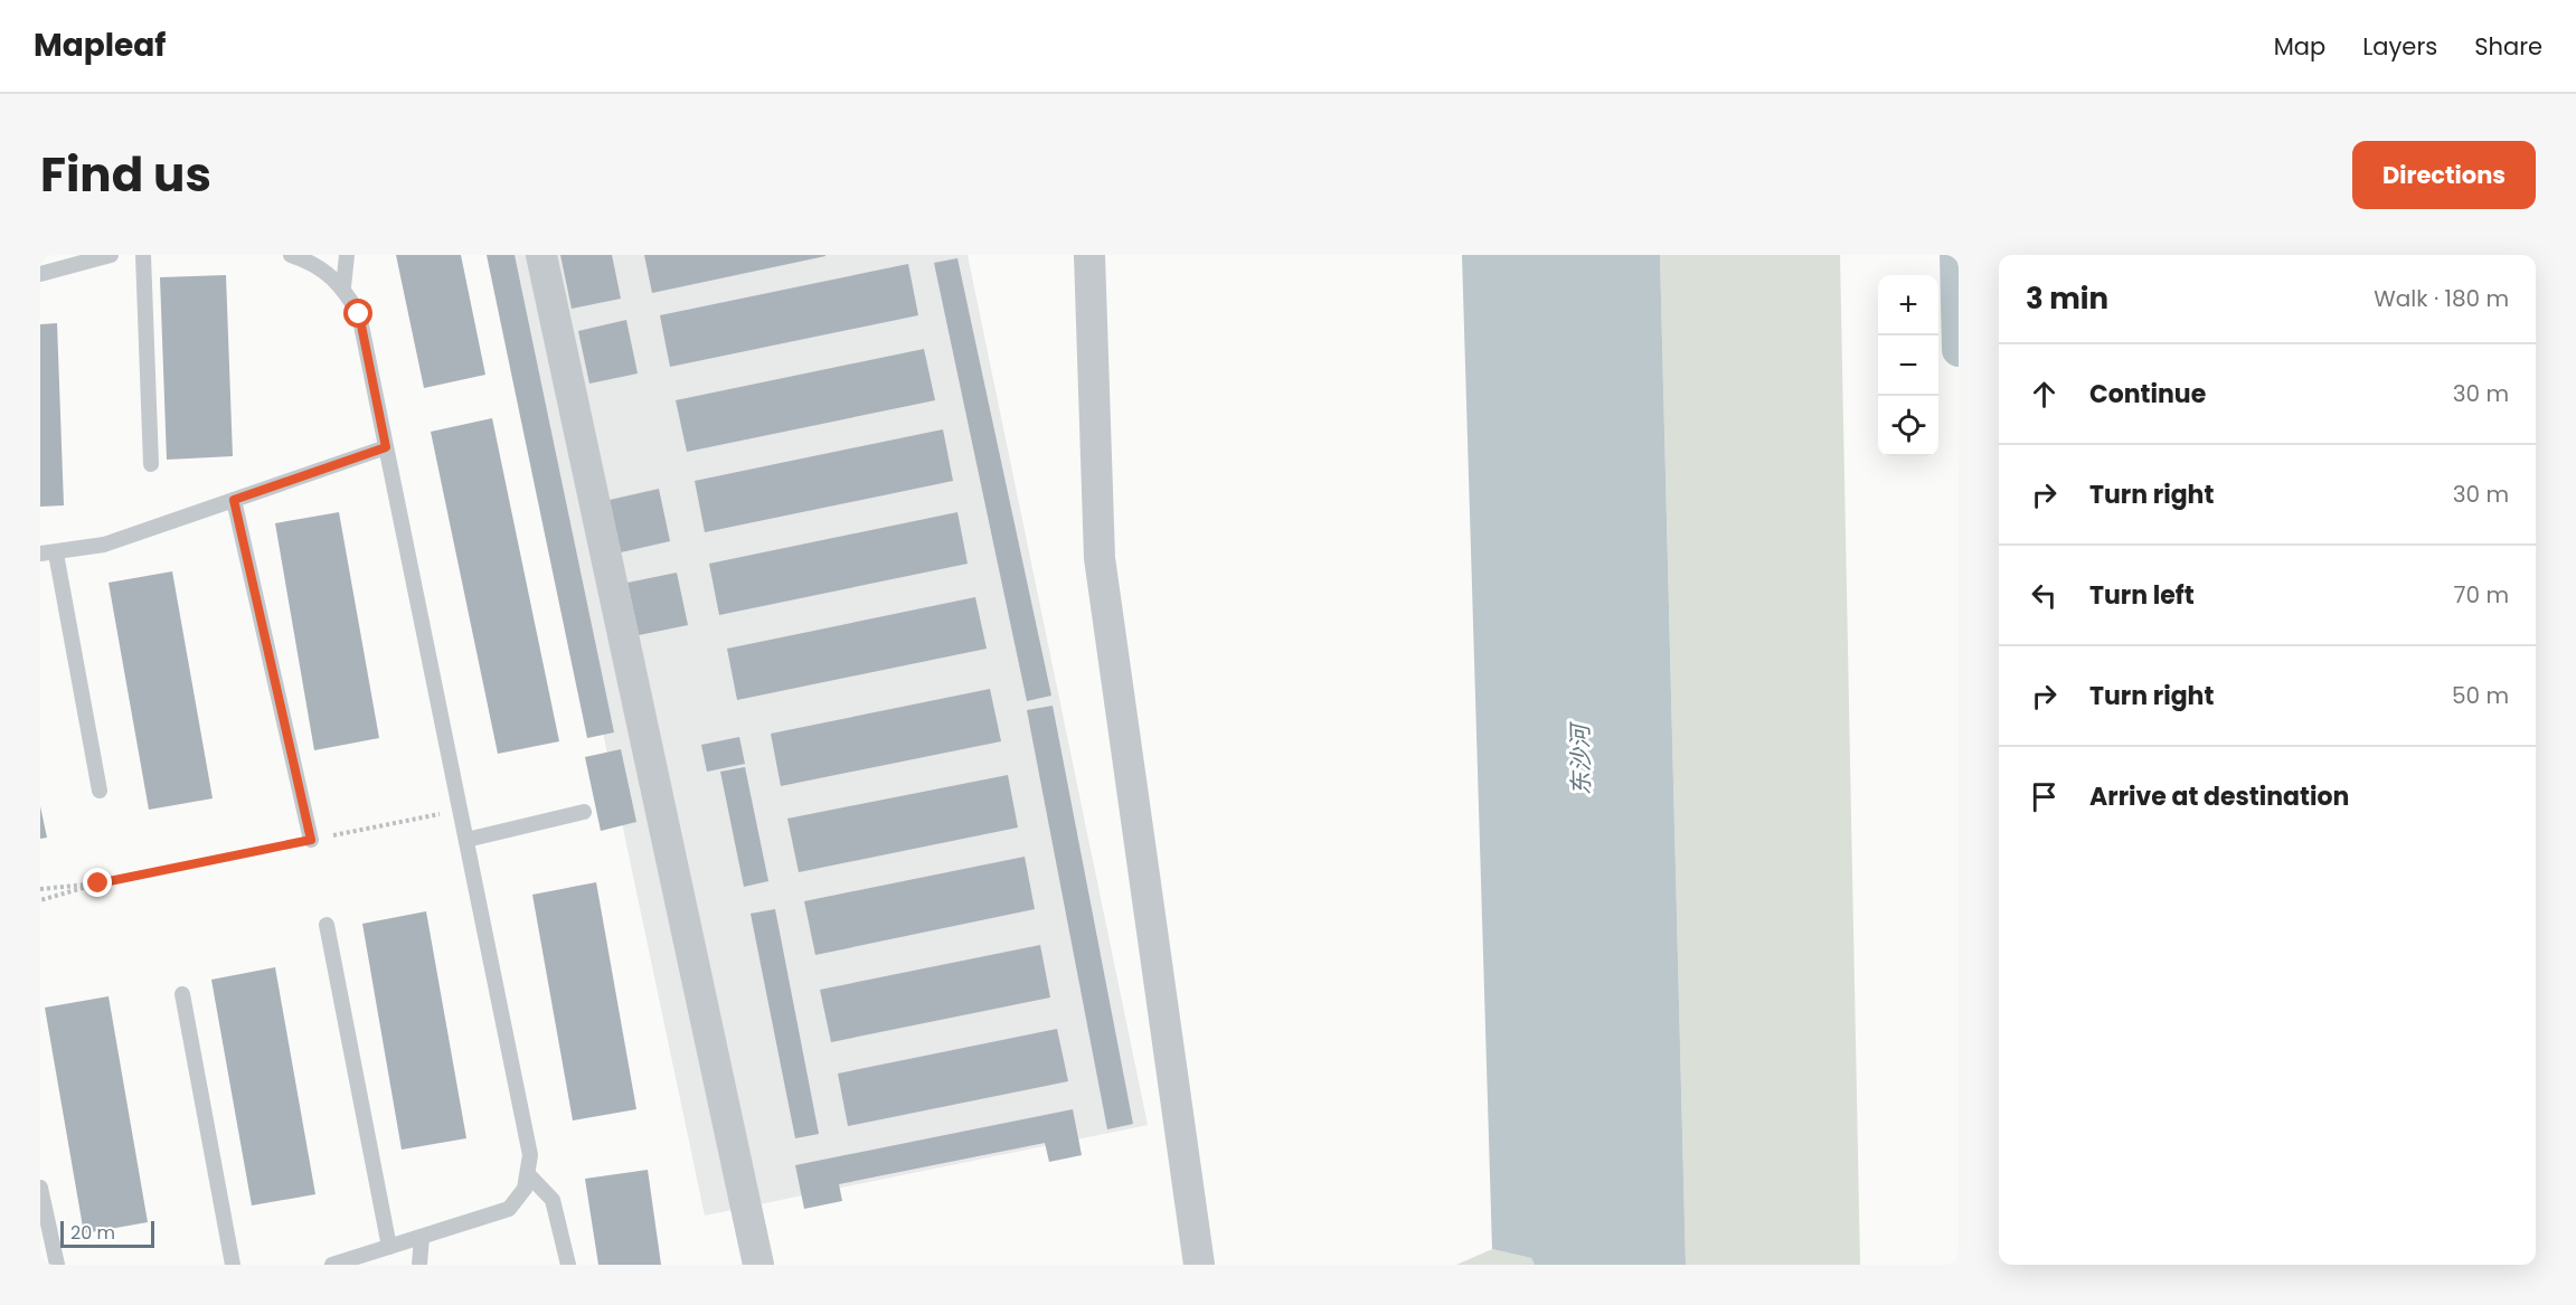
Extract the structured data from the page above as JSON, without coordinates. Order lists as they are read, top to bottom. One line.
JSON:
{"water":["东沙河"],"scale_bar":"20 m","page":{"header":"Mapleaf","nav":["Map","Layers","Share"],"title":"Find us","buttons":"Directions","heading":["3 min","Walk · 180 m"],"map_buttons":["+","−"],"list":[["Continue","30 m"],["Turn right","30 m"],["Turn left","70 m"],["Turn right","50 m"],"Arrive at destination"],"scale":"20 m"}}
